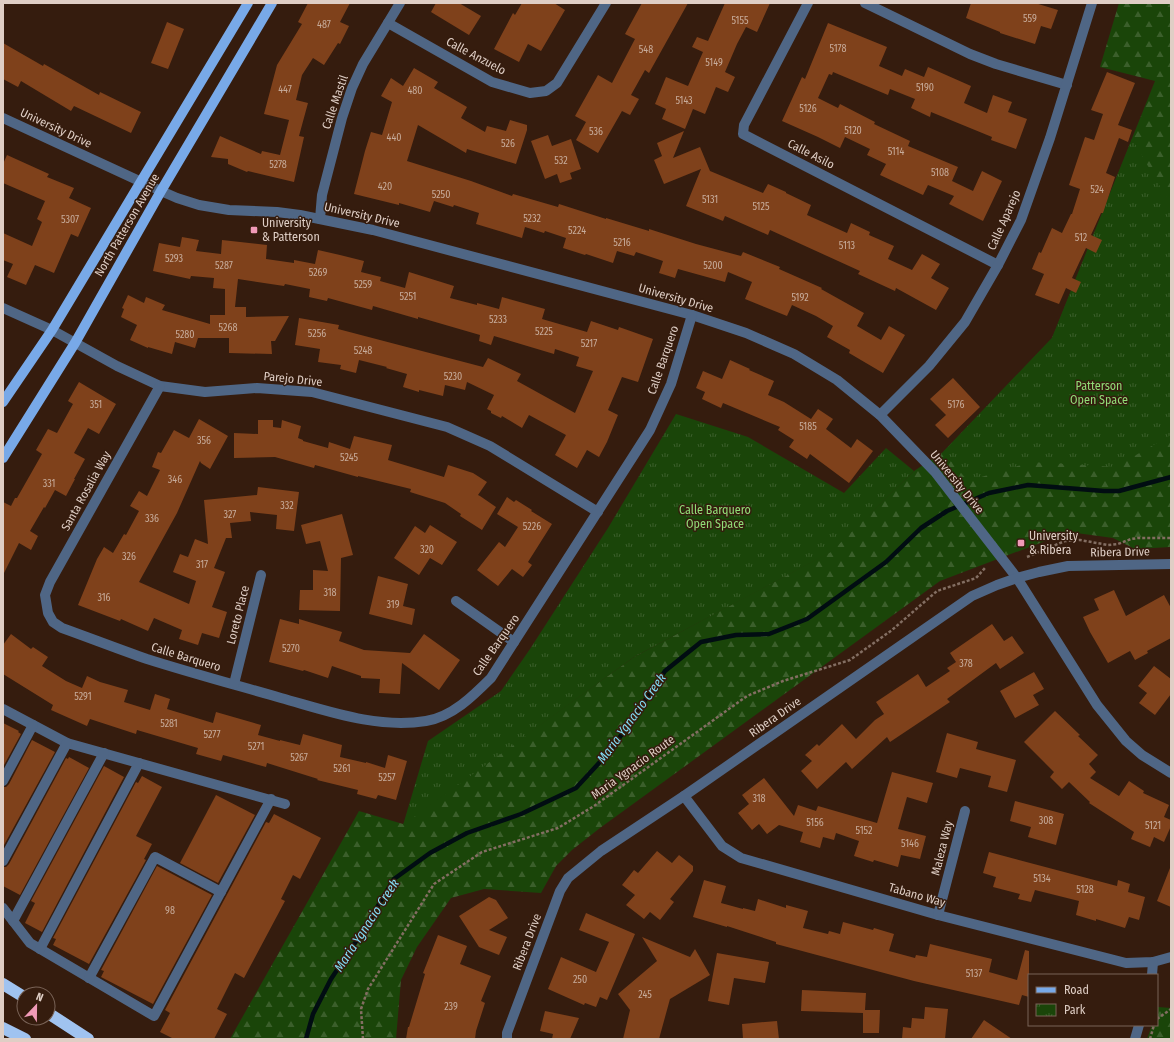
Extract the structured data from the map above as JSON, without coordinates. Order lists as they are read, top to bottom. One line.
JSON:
{"streets":{"main road":["North Patterson Avenue"],"street":["Calle Anzuelo","Calle Mastil","University Drive","Calle Asilo","Calle Aparejo","Calle Barquero","Parejo Drive","Santa Rosalia Way","Ribera Drive","Loreto Place","Maleza Way","Tabano Way"],"path":["Maria Ygnacio Route"]},"crossings":[["Calle Anzuelo","Calle Mastil"],["Calle Mastil","University Drive"],["University Drive","Calle Aparejo"],["University Drive","North Patterson Avenue"],["University Drive","Calle Barquero"],["University Drive","Ribera Drive"],["Calle Asilo","Calle Aparejo"],["North Patterson Avenue","Parejo Drive"],["Calle Barquero","Parejo Drive"],["Calle Barquero","Santa Rosalia Way"],["Calle Barquero","Loreto Place"],["Parejo Drive","Santa Rosalia Way"],["Ribera Drive","Tabano Way"],["Maleza Way","Tabano Way"]],"water":["Maria Ygnacio Creek"],"parks":["Patterson Open Space","Calle Barquero Open Space"],"places":{"transit":["University & Patterson","University & Ribera"]},"house_numbers":["559","5155","487","5178","548","5149","5190","447","480","5143","5126","5120","536","440","526","5114","532","5278","5108","420","524","5250","5131","5125","5232","5307","5224","512","5216","5113","5293","5287","5200","5269","5259","5251","5192","5233","5268","5225","5256","5280","5217","5248","5230","351","5176","5185","356","5245","346","331","332","327","336","5226","320","326","317","318","316","319","5270","378","5291","5281","5277","5271","5267","5261","5257","318","308","5156","5121","5152","5146","5134","5128","98","5137","250","245","239"],"legend":["Road","Park"],"north":"top"}
